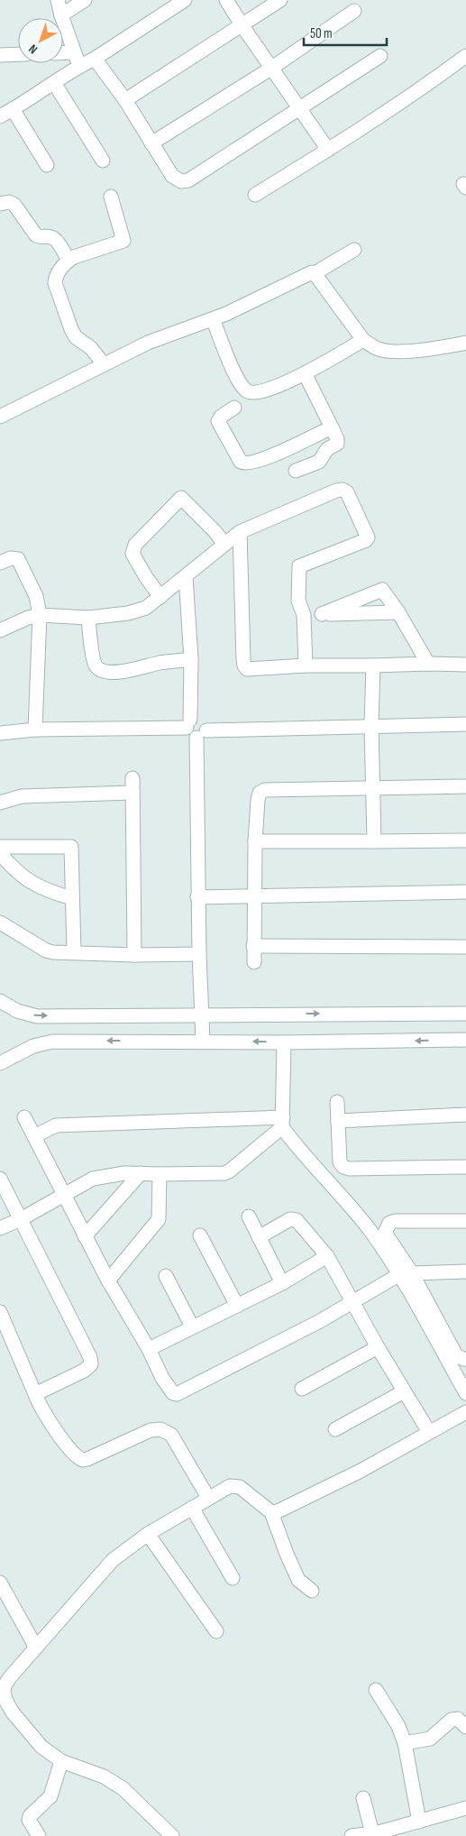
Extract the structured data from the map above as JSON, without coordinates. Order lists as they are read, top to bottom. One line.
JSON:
{"scale_bar":"50 m","north":"bottom left"}
